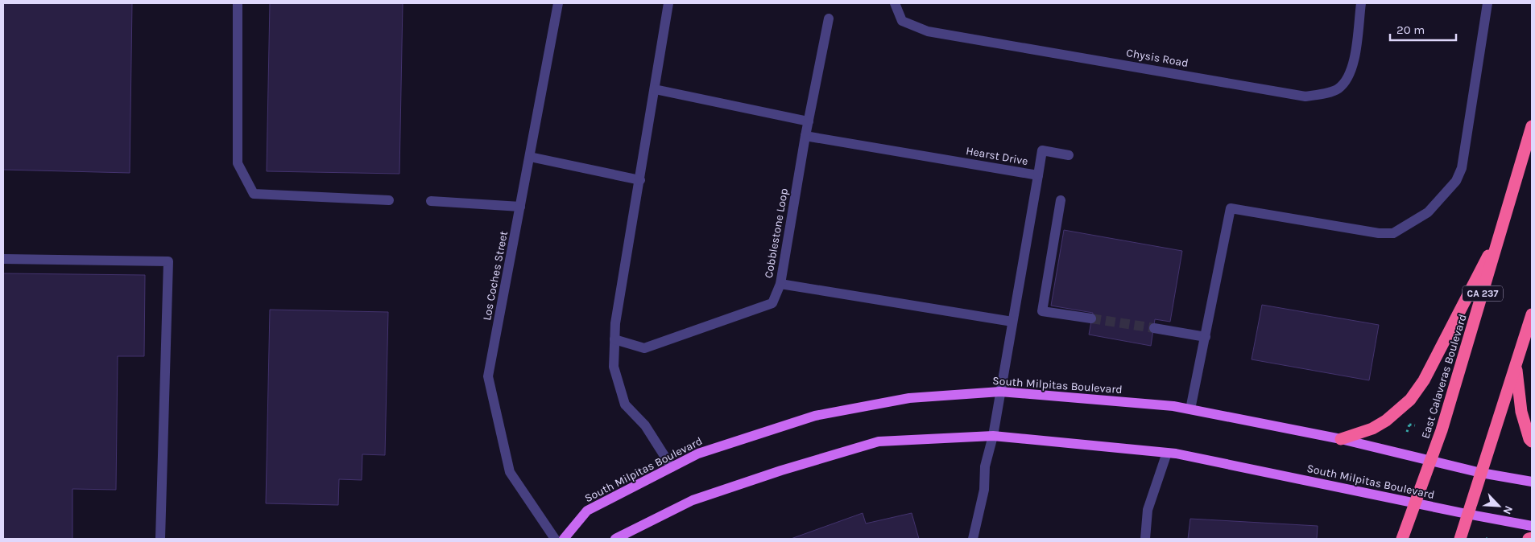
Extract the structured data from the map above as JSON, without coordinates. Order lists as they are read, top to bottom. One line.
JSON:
{"streets":{"highway":["CA 237","East Calaveras Boulevard"],"main road":["South Milpitas Boulevard"],"street":["Chysis Road","Hearst Drive","Cobblestone Loop","Los Coches Street"]},"crossings":[["Hearst Drive","Cobblestone Loop"],["Hearst Drive","South Milpitas Boulevard"],["East Calaveras Boulevard","South Milpitas Boulevard"]],"scale_bar":"20 m","north":"bottom right"}
